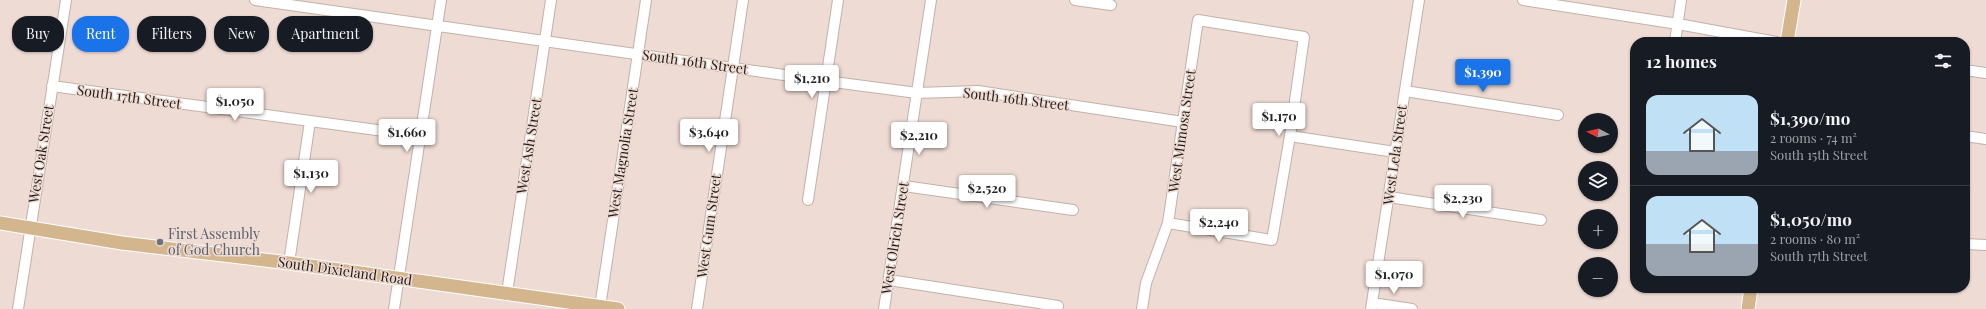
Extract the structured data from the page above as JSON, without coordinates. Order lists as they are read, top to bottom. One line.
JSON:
{"streets":{"main road":["South Dixieland Road"],"street":["South 16th Street","South 17th Street","West Mimosa Street","West Ash Street","West Magnolia Street","West Oak Street","West Lela Street","West Gum Street","West Olrich Street"]},"crossings":[["South 16th Street","West Mimosa Street"],["South 16th Street","West Ash Street"],["South 16th Street","West Magnolia Street"],["South 16th Street","West Gum Street"],["South 16th Street","West Olrich Street"],["South 17th Street","West Oak Street"],["West Ash Street","South Dixieland Road"],["West Magnolia Street","South Dixieland Road"],["West Oak Street","South Dixieland Road"]],"places":["First Assembly of God Church"],"north":"left","page":{"chip":["Buy","Rent","Filters","New","Apartment"],"heading":"12 homes","price":["$1,390","$1,210","$1,050","$1,170","$1,660","$3,640","$2,210","$1,130","$2,520","$2,230","$2,240","$1,070"],"list":[{"name":"$1,390/mo","note":"2 rooms · 74 m² · South 15th Street"},{"name":"$1,050/mo","note":"2 rooms · 80 m² · South 17th Street"}],"map_buttons":["+","−"]}}
